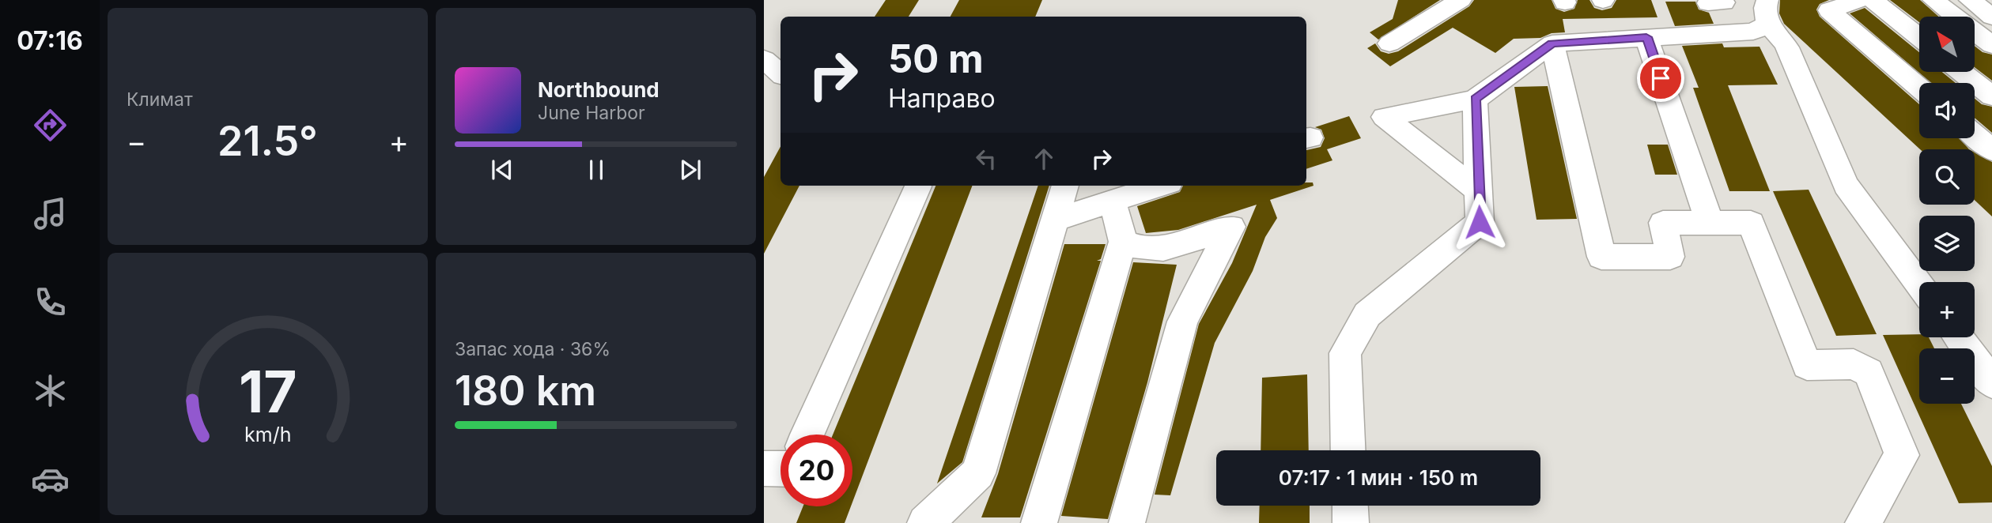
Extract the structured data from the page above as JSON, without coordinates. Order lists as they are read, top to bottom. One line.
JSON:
{"north":"top left","page":{"tabs":"07:16","tile":["Климат",["Запас хода · 36%","180 km"]],"map_buttons":["+","−"],"turn":["50 m","Направо"],"song":["Northbound","June Harbor"],"heat":["−","21.5°","+"],"limit":"20","trip":"07:17 · 1 мин · 150 m","gauge":["17","km/h"]}}
